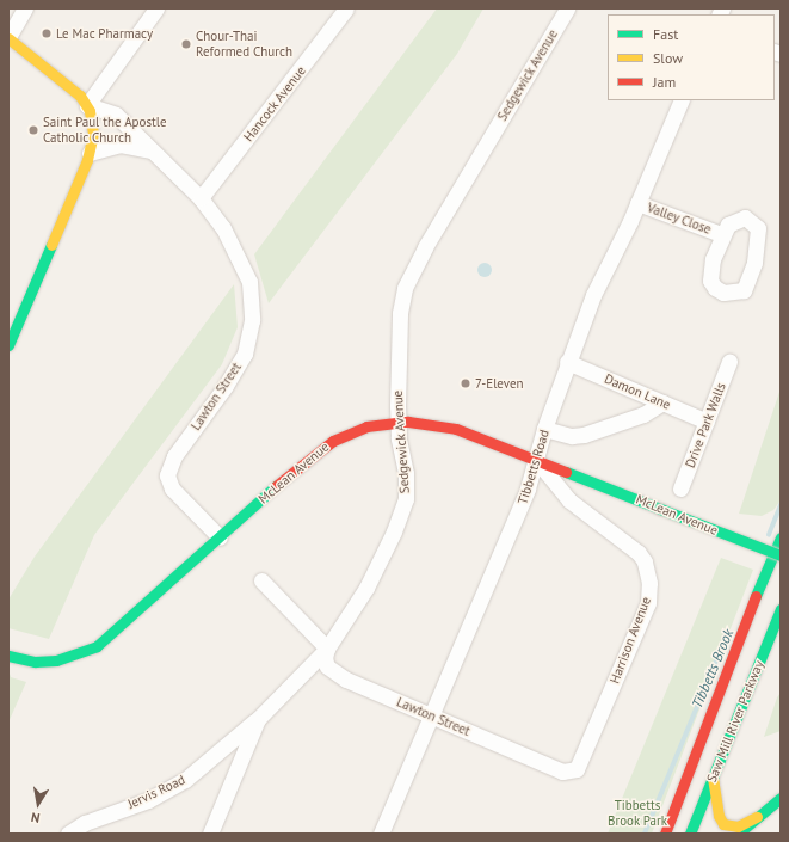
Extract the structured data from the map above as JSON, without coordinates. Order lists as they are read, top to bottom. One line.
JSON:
{"streets":{"main road":["McLean Avenue","Saw Mill River Parkway"],"street":["Sedgewick Avenue","Hancock Avenue","Valley Close","Damon Lane","Lawton Street","Drive Park Walls","Tibbetts Road","Harrison Avenue","Jervis Road"]},"crossings":[["Sedgewick Avenue","Lawton Street"],["Sedgewick Avenue","McLean Avenue"],["Sedgewick Avenue","Jervis Road"],["Hancock Avenue","Lawton Street"],["Valley Close","Tibbetts Road"],["Damon Lane","Drive Park Walls"],["Damon Lane","Tibbetts Road"],["Lawton Street","Tibbetts Road"],["Lawton Street","McLean Avenue"],["Lawton Street","Harrison Avenue"],["Tibbetts Road","McLean Avenue"],["Tibbetts Road","Harrison Avenue"],["McLean Avenue","Harrison Avenue"]],"water":["Tibbetts Brook"],"parks":["Tibbetts Brook Park"],"places":["Le Mac Pharmacy","Chour-Thai Reformed Church","Saint Paul the Apostle Catholic Church","7-Eleven"],"legend":["Fast","Slow","Jam"],"north":"bottom"}
